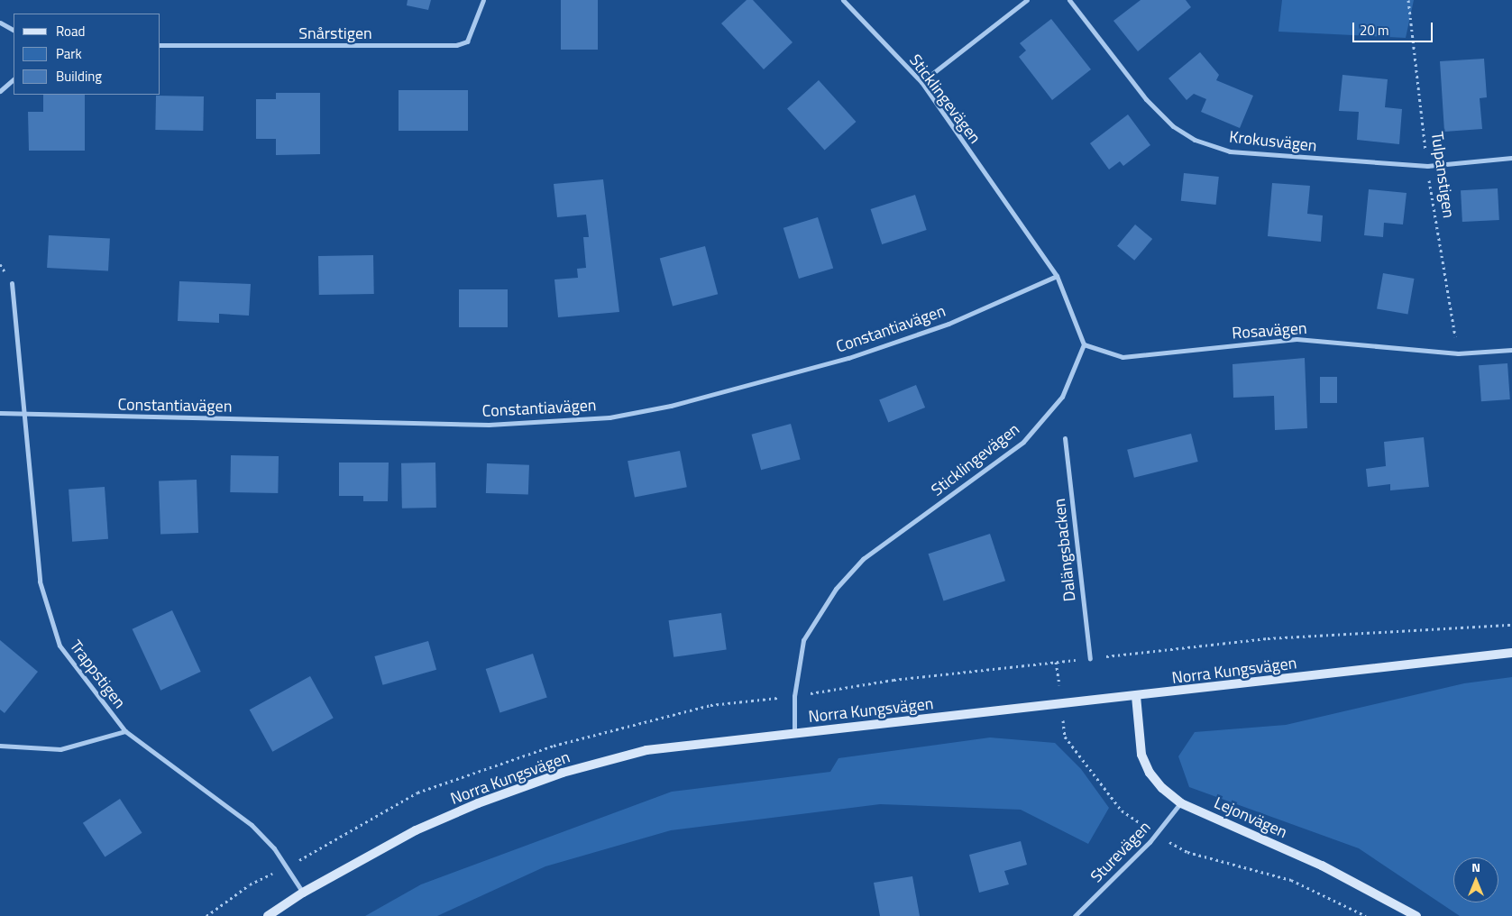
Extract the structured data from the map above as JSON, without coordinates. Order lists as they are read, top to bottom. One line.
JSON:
{"streets":{"main road":["Norra Kungsvägen","Lejonvägen"],"street":["Snårstigen","Sticklingevägen","Krokusvägen","Constantiavägen","Rosavägen","Dalängsbacken","Trappstigen","Sturevägen"],"path":["Tulpanstigen"]},"crossings":[["Sticklingevägen","Constantiavägen"],["Sticklingevägen","Rosavägen"],["Sticklingevägen","Norra Kungsvägen"],["Krokusvägen","Tulpanstigen"],["Tulpanstigen","Rosavägen"],["Constantiavägen","Trappstigen"],["Norra Kungsvägen","Trappstigen"],["Norra Kungsvägen","Lejonvägen"],["Lejonvägen","Sturevägen"]],"legend":["Road","Park","Building"],"scale_bar":"20 m","north":"top"}
